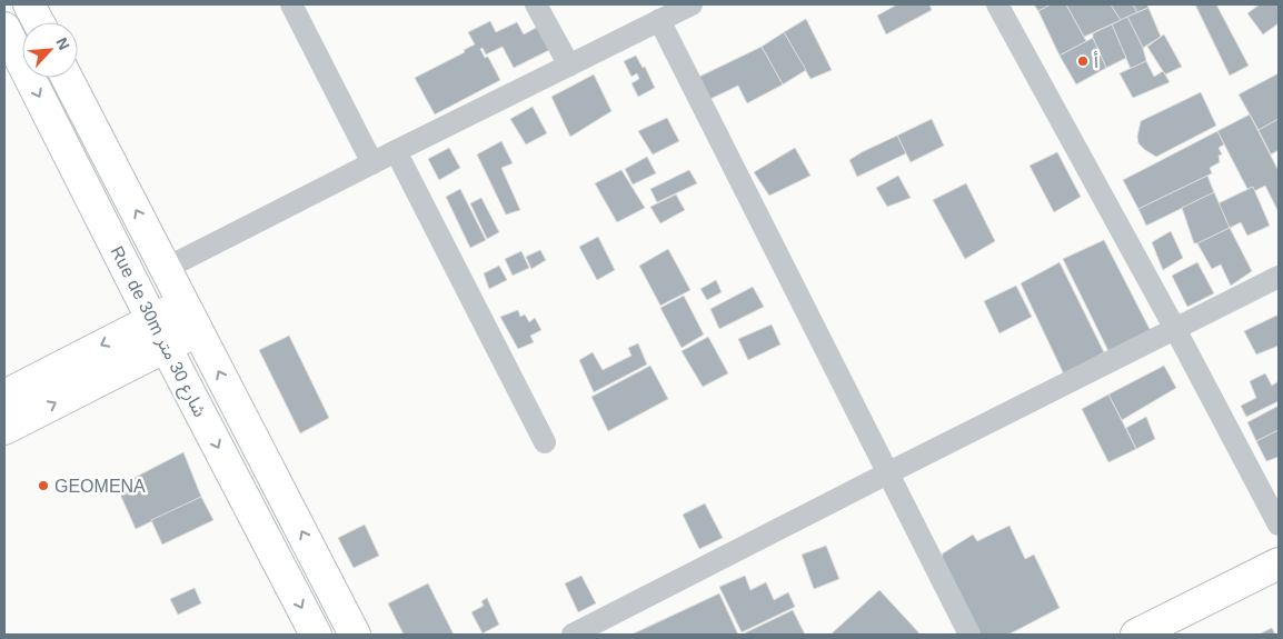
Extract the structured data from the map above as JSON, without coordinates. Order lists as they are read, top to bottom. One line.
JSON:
{"streets":{"street":["Rue de 30m شارع 30 متر"]},"places":["أ","GEOMENA"],"north":"top right"}
